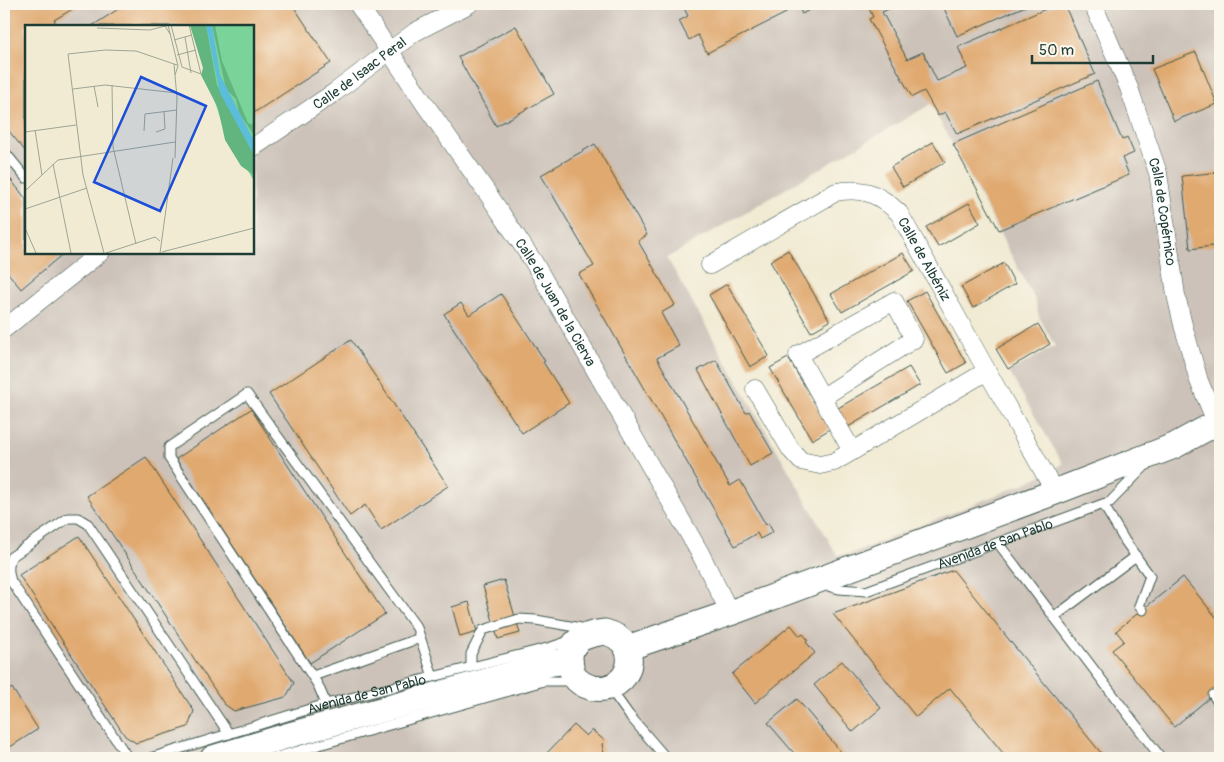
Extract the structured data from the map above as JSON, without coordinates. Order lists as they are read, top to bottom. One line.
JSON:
{"streets":{"street":["Calle de Isaac Peral","Calle de Copérnico","Calle de Albéniz","Calle de Juan de la Cierva","Avenida de San Pablo"]},"crossings":[["Calle de Isaac Peral","Calle de Juan de la Cierva"],["Calle de Copérnico","Avenida de San Pablo"],["Calle de Albéniz","Avenida de San Pablo"],["Calle de Juan de la Cierva","Avenida de San Pablo"]],"scale_bar":"50 m"}
